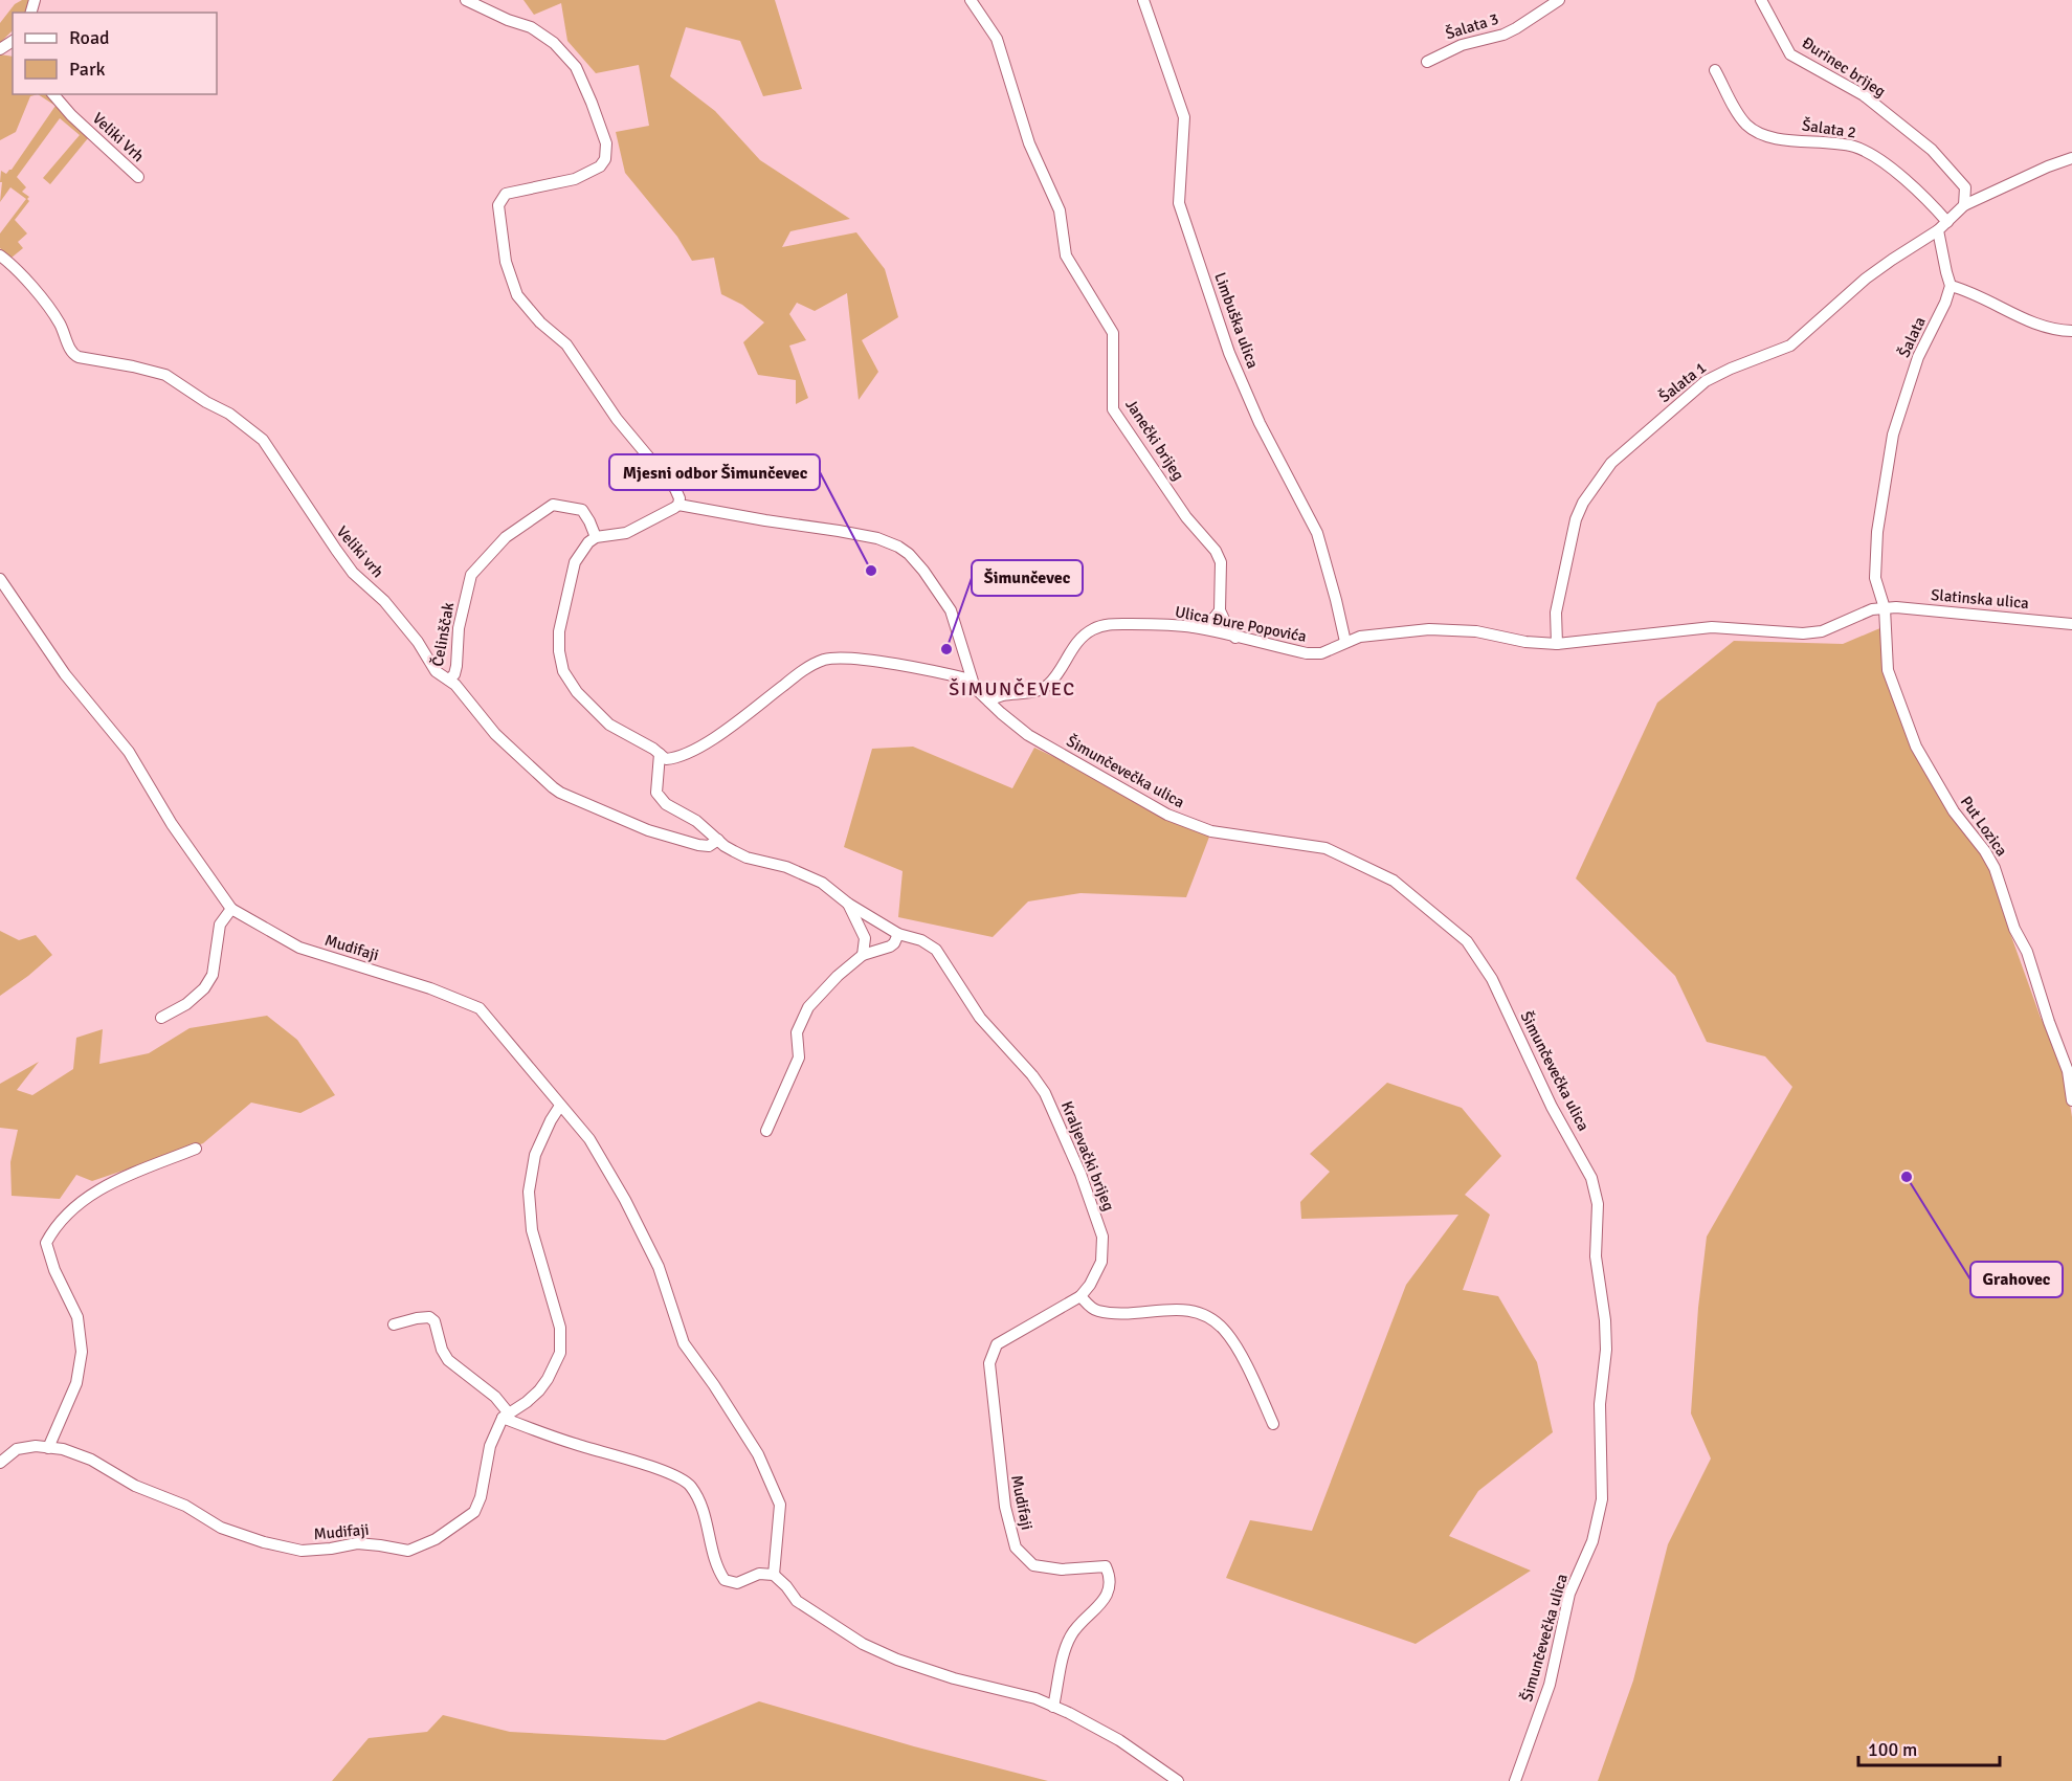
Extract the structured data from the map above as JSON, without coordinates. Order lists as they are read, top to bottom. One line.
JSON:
{"streets":{"street":["Šalata 3","Đurinec brijeg","Šalata 2","Veliki Vrh","Limbuška ulica","Šalata","Šalata 1","Janečki brijeg","Veliki vrh","Slatinska ulica","Ulica Đure Popovića","Čelinščak","Šimunčevečka ulica","Put Lozica","Mudifaji","Kraljevački brijeg"]},"crossings":[["Šalata 2","Šalata 1"],["Limbuška ulica","Ulica Đure Popovića"],["Šalata","Slatinska ulica"],["Šalata","Ulica Đure Popovića"],["Šalata","Put Lozica"],["Šalata 1","Ulica Đure Popovića"],["Veliki vrh","Čelinščak"],["Veliki vrh","Kraljevački brijeg"],["Slatinska ulica","Ulica Đure Popovića"],["Slatinska ulica","Put Lozica"],["Ulica Đure Popovića","Šimunčevečka ulica"],["Ulica Đure Popovića","Put Lozica"],["Mudifaji","Kraljevački brijeg"]],"districts":["ŠIMUNČEVEC"],"places":["Mjesni odbor Šimunčevec","Šimunčevec","Grahovec"],"legend":["Road","Park"],"scale_bar":"100 m"}
